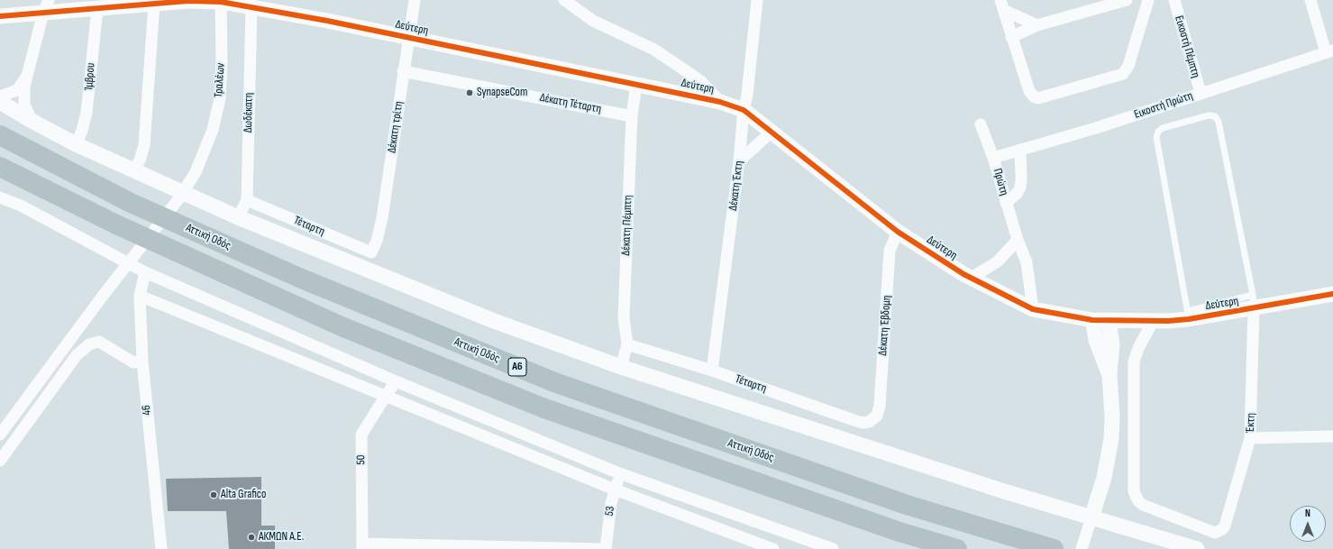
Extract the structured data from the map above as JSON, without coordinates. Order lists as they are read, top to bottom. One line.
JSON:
{"streets":{"highway":["Αττική Οδός","Α6"],"street":["Δεύτερη","Εικοστή Πέμπτη","Ίμβρου","Τραλέων","Δέκατη Τέταρτη","Εικοστή Πρώτη","Δωδέκατη","Δέκατη τρίτη","Πρώτη","Δέκατη Έκτη","Δέκατη Πέμπτη","Τέταρτη","Δέκατη Έβδομη","46","Έκτη","50","53"]},"crossings":[["Δεύτερη","Ίμβρου"],["Δεύτερη","Τραλέων"],["Δεύτερη","Δωδέκατη"],["Δεύτερη","Δέκατη τρίτη"],["Δεύτερη","Πρώτη"],["Δεύτερη","Δέκατη Έκτη"],["Δεύτερη","Δέκατη Πέμπτη"],["Δεύτερη","Δέκατη Έβδομη"],["Δεύτερη","Έκτη"],["Εικοστή Πέμπτη","Εικοστή Πρώτη"],["Δέκατη Τέταρτη","Δέκατη τρίτη"],["Δέκατη Τέταρτη","Δέκατη Πέμπτη"],["Εικοστή Πρώτη","Πρώτη"],["Δωδέκατη","Τέταρτη"],["Δέκατη τρίτη","Τέταρτη"],["Δέκατη Έκτη","Τέταρτη"],["Δέκατη Πέμπτη","Τέταρτη"],["Τέταρτη","Δέκατη Έβδομη"]],"places":["SynapseCom","Alta Grafico","ΑΚΜΩΝ Α.Ε."],"north":"top"}
